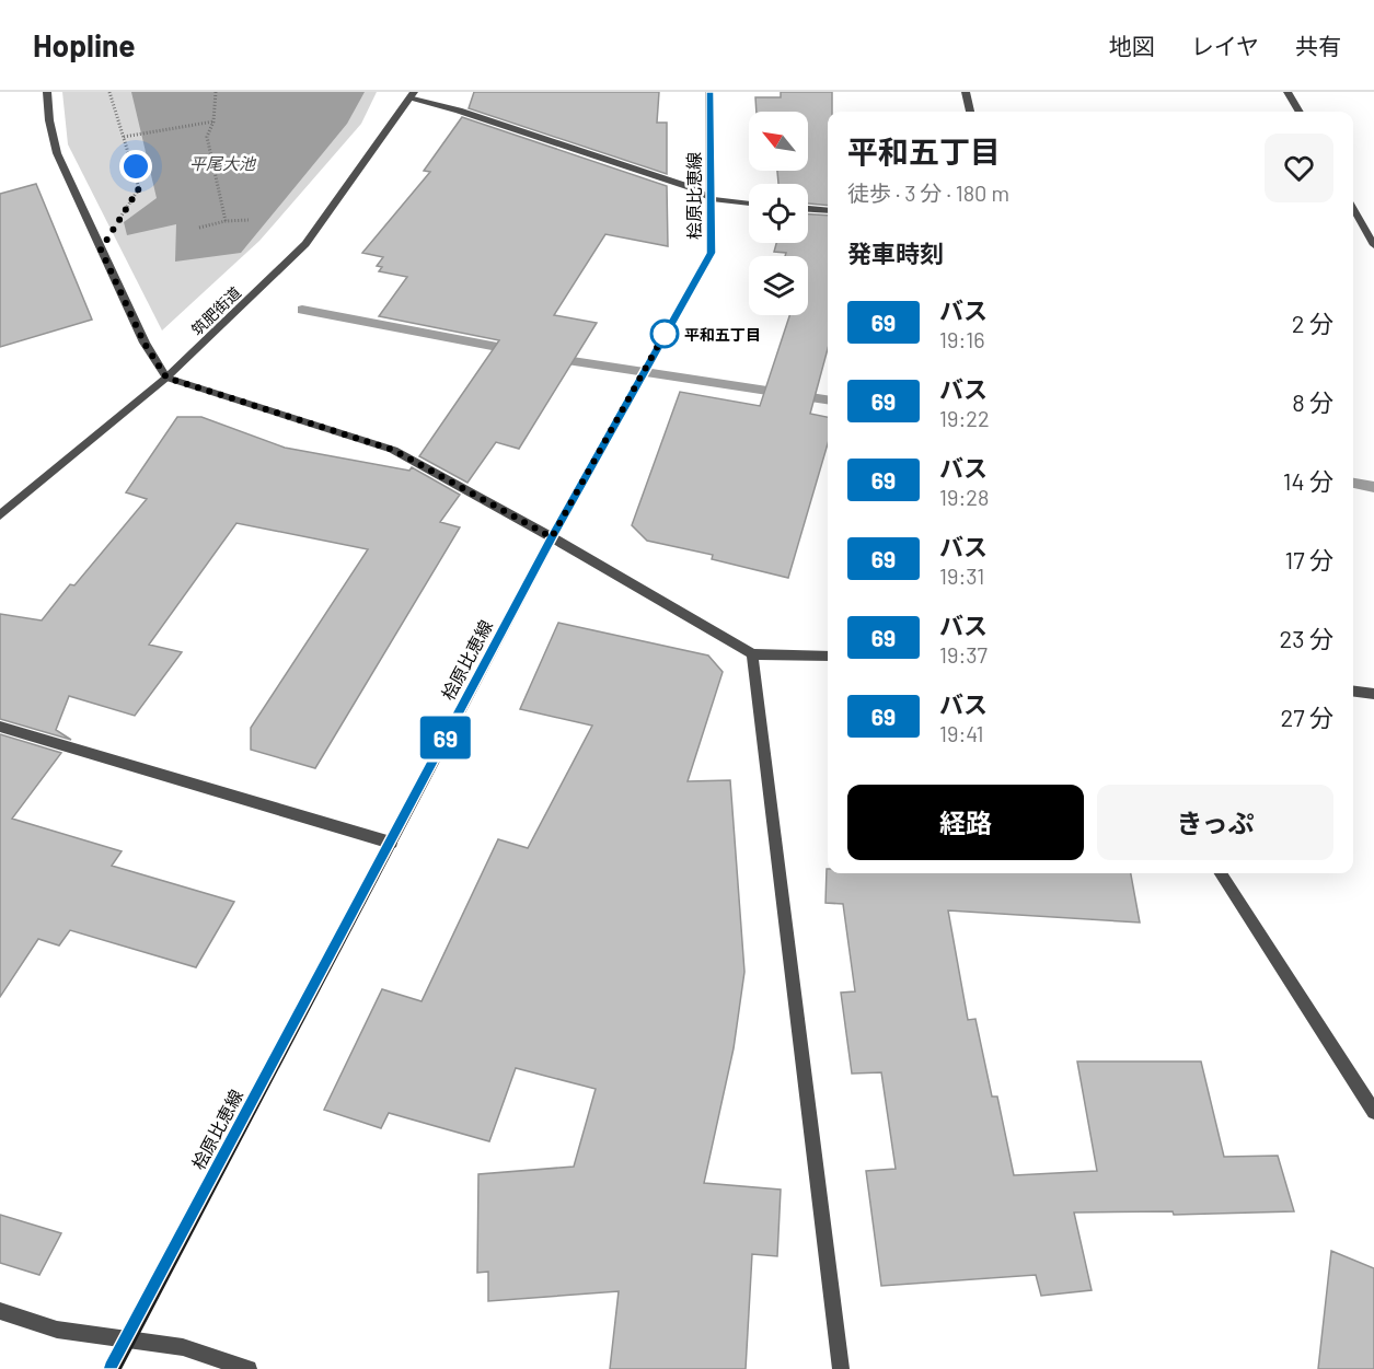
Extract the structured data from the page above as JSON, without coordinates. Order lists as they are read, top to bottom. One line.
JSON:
{"streets":{"main road":["桧原比恵線"],"street":["筑肥街道"]},"water":["平尾大池"],"places":["平和五丁目"],"lines":["bus line 69"],"north":"top left","page":{"header":"Hopline","nav":["地図","レイヤ","共有"],"on_map":"69","heading":[["平和五丁目","徒歩 · 3 分 · 180 m"],"発車時刻"],"list":[{"mark":"69","name":"バス","note":"19:16","value":"2 分"},{"mark":"69","name":"バス","note":"19:22","value":"8 分"},{"mark":"69","name":"バス","note":"19:28","value":"14 分"},{"mark":"69","name":"バス","note":"19:31","value":"17 分"},{"mark":"69","name":"バス","note":"19:37","value":"23 分"},{"mark":"69","name":"バス","note":"19:41","value":"27 分"}],"buttons":["経路","きっぷ"]}}
